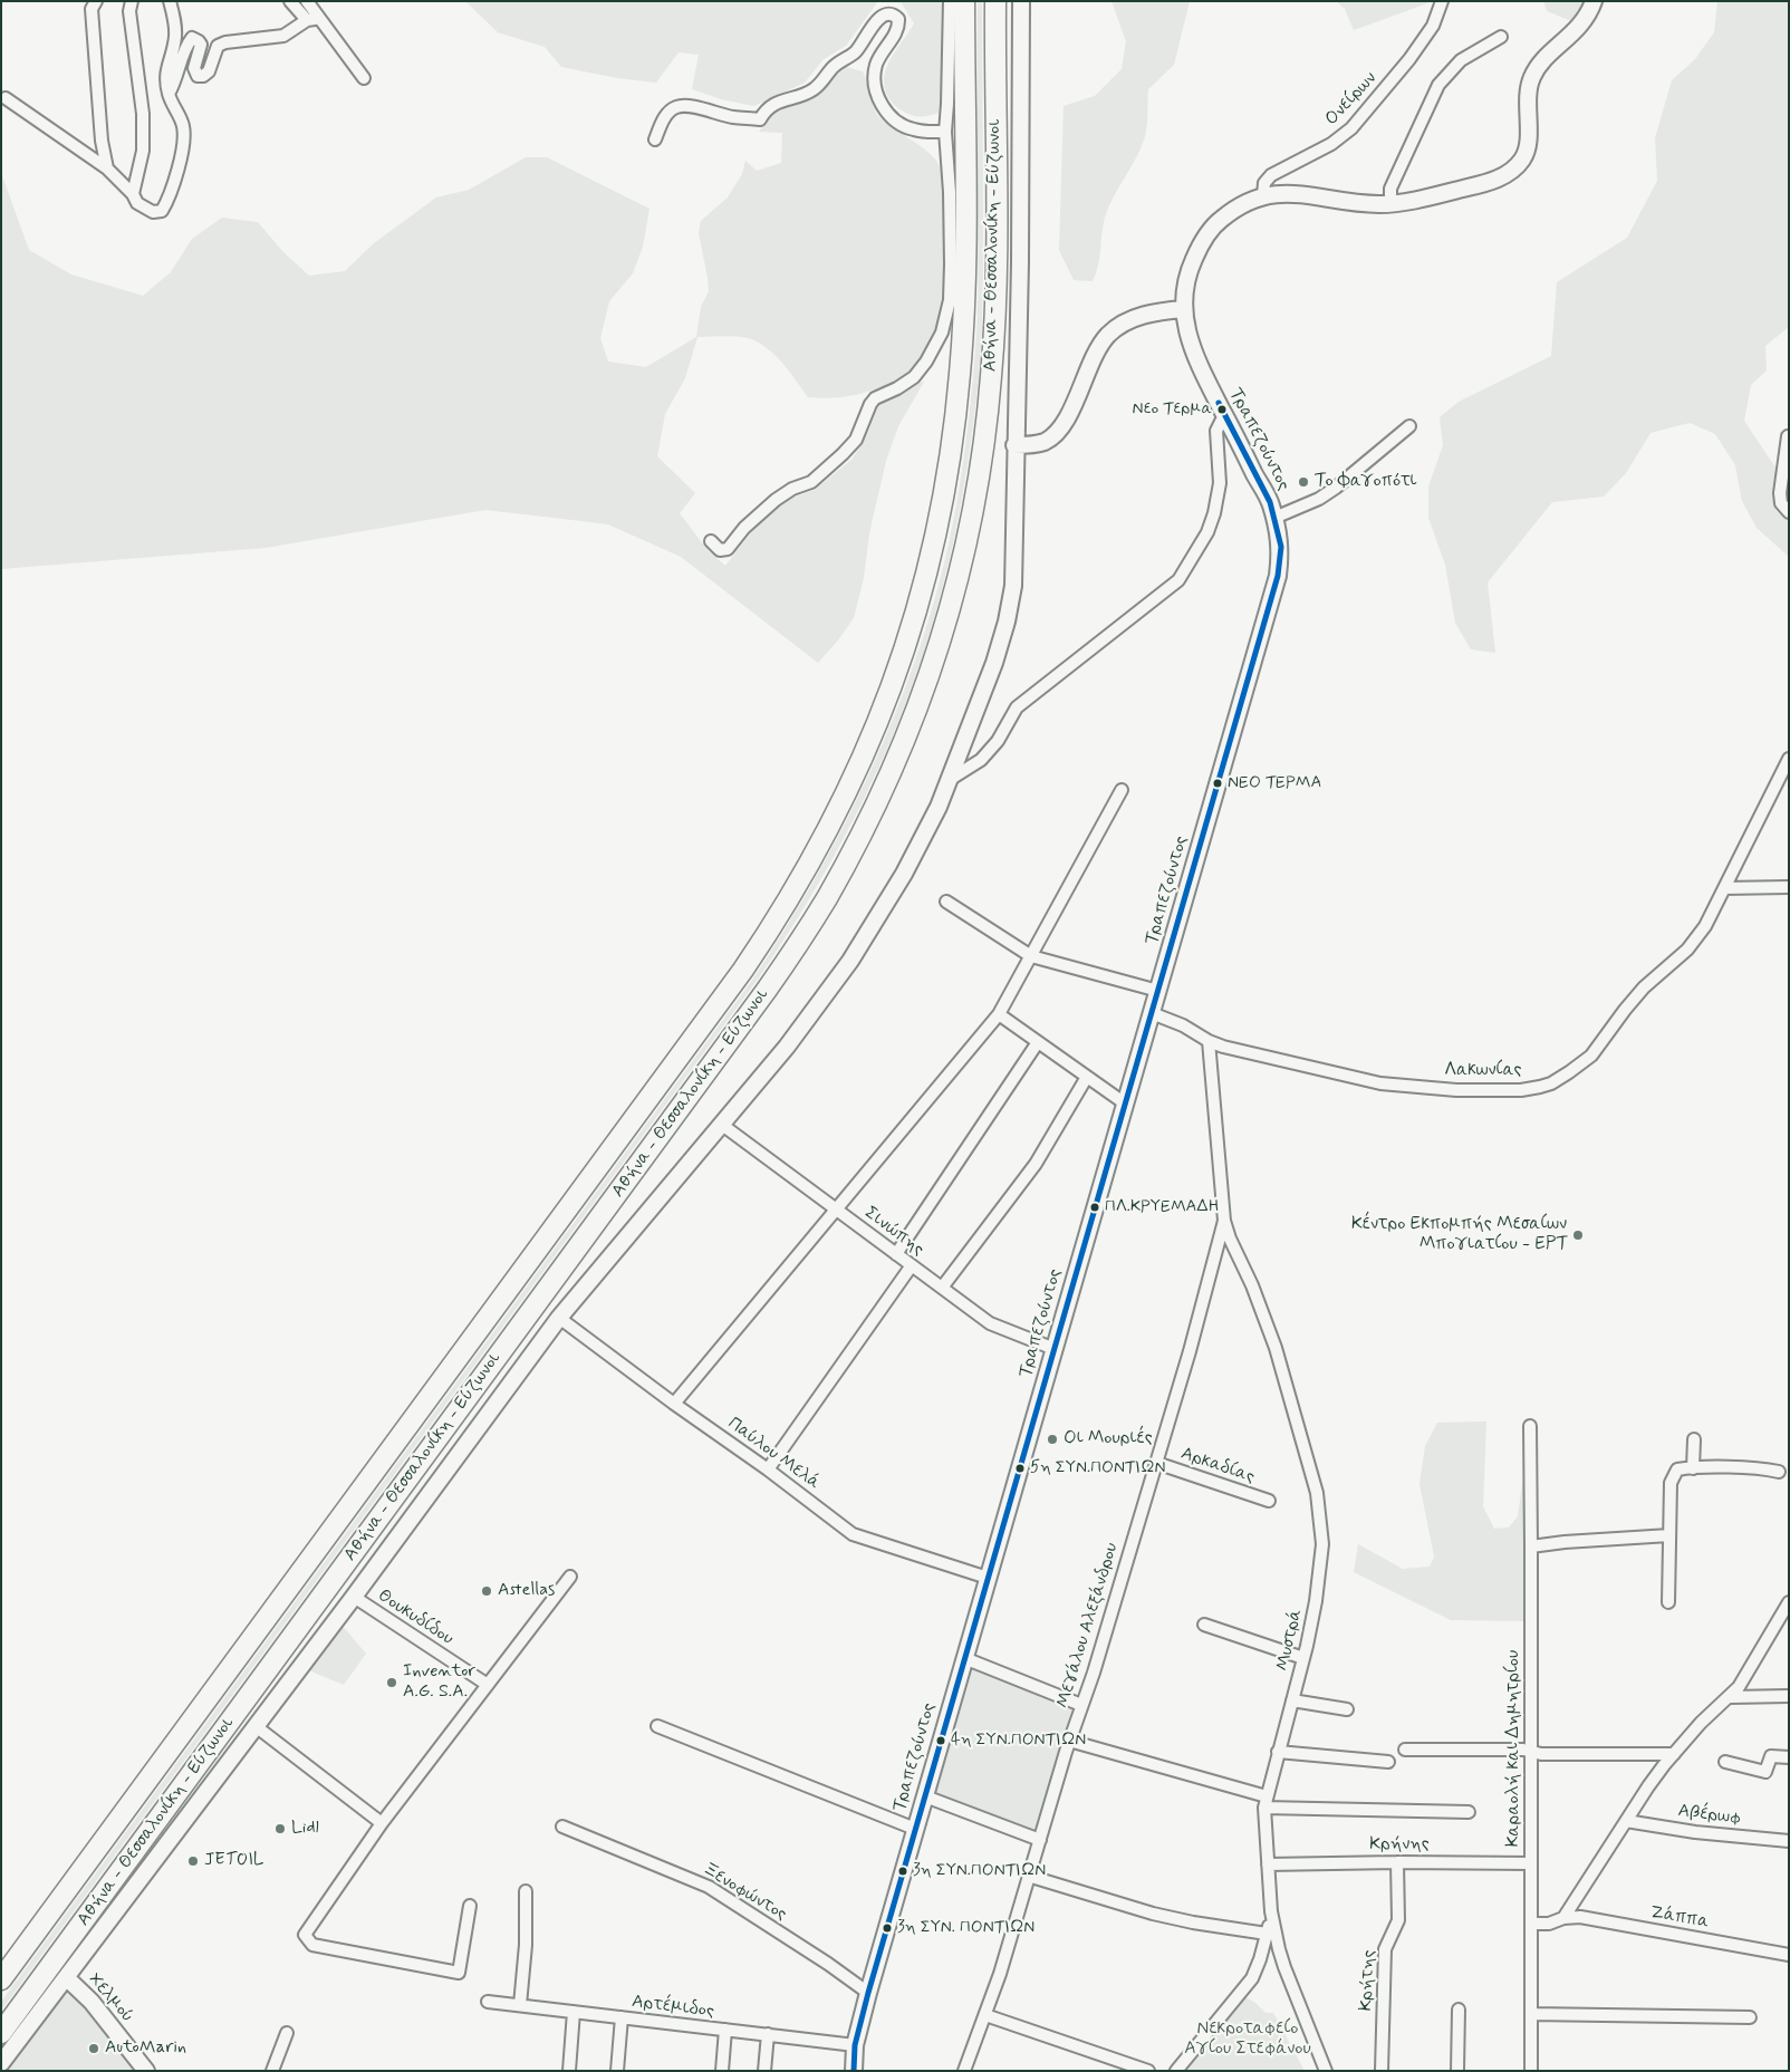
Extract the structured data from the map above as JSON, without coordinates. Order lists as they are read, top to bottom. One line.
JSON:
{"streets":{"highway":["Αθήνα - Θεσσαλονίκη - Εύζωνοι"],"main road":["Τραπεζούντος","Χελμού"],"street":["Ονείρων","Λακωνίας","Σινώπης","Παύλου Μελά","Αρκαδίας","Θουκυδίδου","Μεγάλου Αλεξάνδρου","Μυστρά","Καραολή και Δημητρίου","Αβέρωφ","Κρήνης","Ξενοφώντος","Ζάππα","Κρήτης","Αρτέμιδος"]},"crossings":[["Ονείρων","Τραπεζούντος"],["Τραπεζούντος","Λακωνίας"],["Τραπεζούντος","Σινώπης"],["Τραπεζούντος","Παύλου Μελά"],["Τραπεζούντος","Ξενοφώντος"],["Τραπεζούντος","Αρτέμιδος"],["Αρκαδίας","Μεγάλου Αλεξάνδρου"],["Μεγάλου Αλεξάνδρου","Μυστρά"],["Μυστρά","Κρήνης"],["Καραολή και Δημητρίου","Κρήνης"],["Καραολή και Δημητρίου","Ζάππα"],["Κρήνης","Κρήτης"]],"parks":["Νεκροταφείο Αγίου Στεφάνου"],"places":["Νεο Τερμα","Το Φαγοπότι","ΝΕΟ ΤΕΡΜΑ","ΠΛ.ΚΡΥΕΜΑΔΗ","Κέντρο Εκπομπής Μεσαίων Μπογιατίου - ΕΡΤ","Οι Μουριές","5η ΣΥΝ.ΠΟΝΤΙΩΝ","Astellas","Inventor A.G. S.A.","4η ΣΥΝ.ΠΟΝΤΙΩΝ","Lidl","JETOIL","3η ΣΥΝ.ΠΟΝΤΙΩΝ","3η ΣΥΝ. ΠΟΝΤΙΩΝ","AutoMarin"]}
